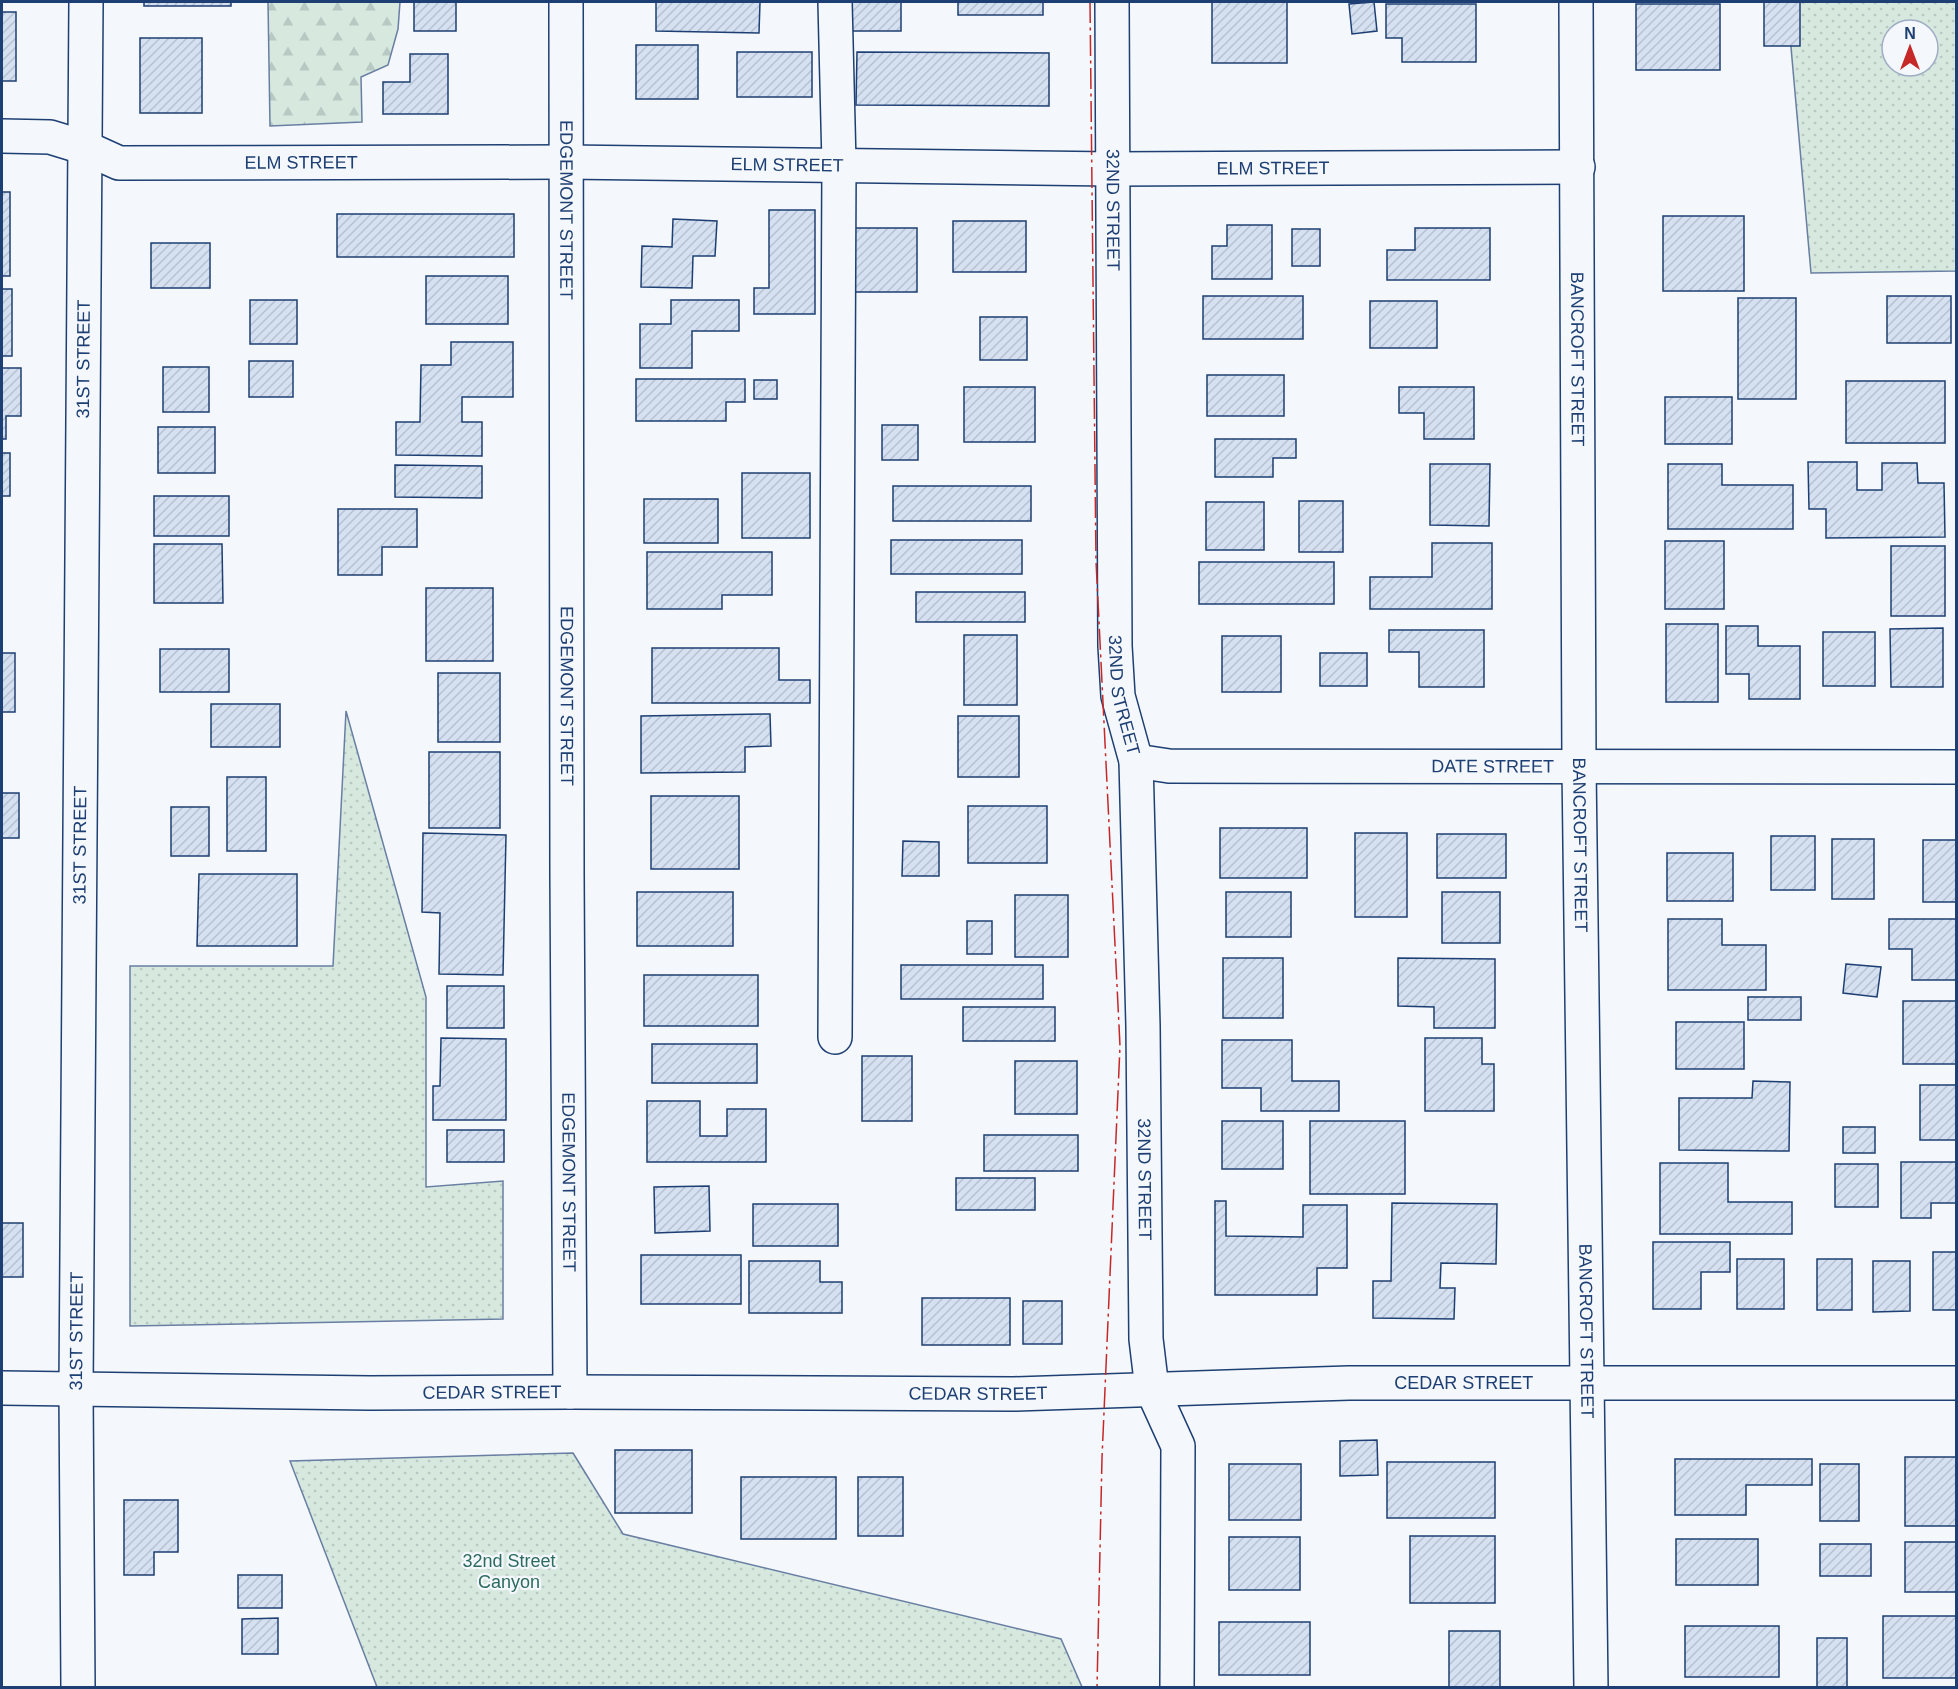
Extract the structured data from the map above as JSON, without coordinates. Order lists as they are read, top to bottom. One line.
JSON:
{"streets":{"street":["ELM STREET","EDGEMONT STREET","32ND STREET","31ST STREET","BANCROFT STREET","DATE STREET","CEDAR STREET"]},"crossings":[["ELM STREET","EDGEMONT STREET"],["ELM STREET","32ND STREET"],["ELM STREET","31ST STREET"],["ELM STREET","BANCROFT STREET"],["EDGEMONT STREET","CEDAR STREET"],["32ND STREET","DATE STREET"],["32ND STREET","CEDAR STREET"],["31ST STREET","CEDAR STREET"],["BANCROFT STREET","DATE STREET"],["BANCROFT STREET","CEDAR STREET"]],"parks":["32nd Street Canyon"],"north":"top"}
